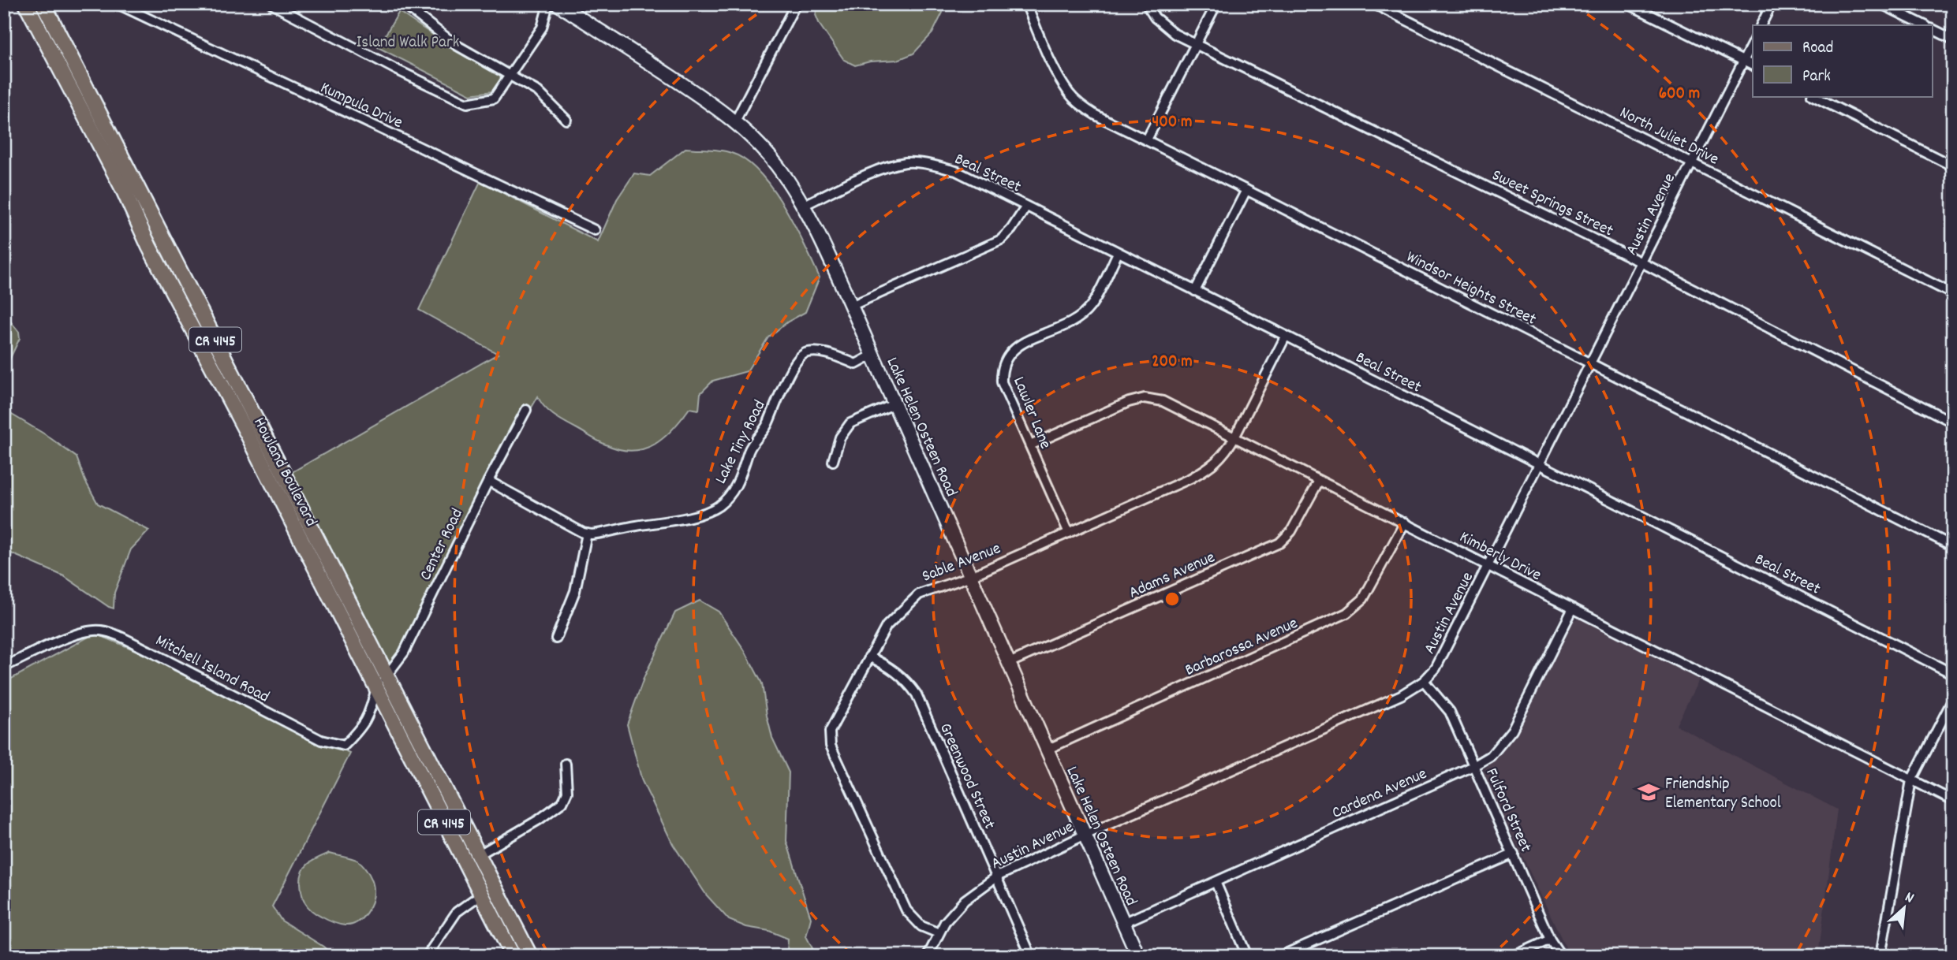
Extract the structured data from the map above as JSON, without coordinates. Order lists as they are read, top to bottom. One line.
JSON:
{"streets":{"main road":["CR 4145","Howland Boulevard"],"street":["Kumpula Drive","North Juliet Drive","Beal Street","Sweet Springs Street","Austin Avenue","Windsor Heights Street","Lawler Lane","Lake Helen Osteen Road","Lake Tiny Road","Center Road","Kimberly Drive","Sable Avenue","Adams Avenue","Barbarossa Avenue","Mitchell Island Road","Greenwood Street","Cardena Avenue","Fulford Street"]},"crossings":[["North Juliet Drive","Austin Avenue"],["Beal Street","Austin Avenue"],["Beal Street","Lawler Lane"],["Beal Street","Lake Helen Osteen Road"],["Beal Street","Sable Avenue"],["Sweet Springs Street","Austin Avenue"],["Austin Avenue","Windsor Heights Street"],["Austin Avenue","Lake Helen Osteen Road"],["Austin Avenue","Kimberly Drive"],["Austin Avenue","Sable Avenue"],["Austin Avenue","Greenwood Street"],["Austin Avenue","Fulford Street"],["Lawler Lane","Kimberly Drive"],["Lawler Lane","Sable Avenue"],["Lake Helen Osteen Road","Lake Tiny Road"],["Lake Helen Osteen Road","Sable Avenue"],["Lake Helen Osteen Road","Adams Avenue"],["Lake Helen Osteen Road","Barbarossa Avenue"],["Lake Helen Osteen Road","Cardena Avenue"],["Howland Boulevard","Center Road"],["Howland Boulevard","Mitchell Island Road"],["Center Road","Mitchell Island Road"],["Kimberly Drive","Sable Avenue"],["Kimberly Drive","Adams Avenue"],["Kimberly Drive","Barbarossa Avenue"],["Kimberly Drive","Cardena Avenue"],["Sable Avenue","Greenwood Street"],["Cardena Avenue","Fulford Street"]],"parks":["Island Walk Park"],"places":{"school or university":["Friendship Elementary School"]},"legend":["Road","Park"],"north":"top right","rings":["600 m","400 m","200 m"]}
